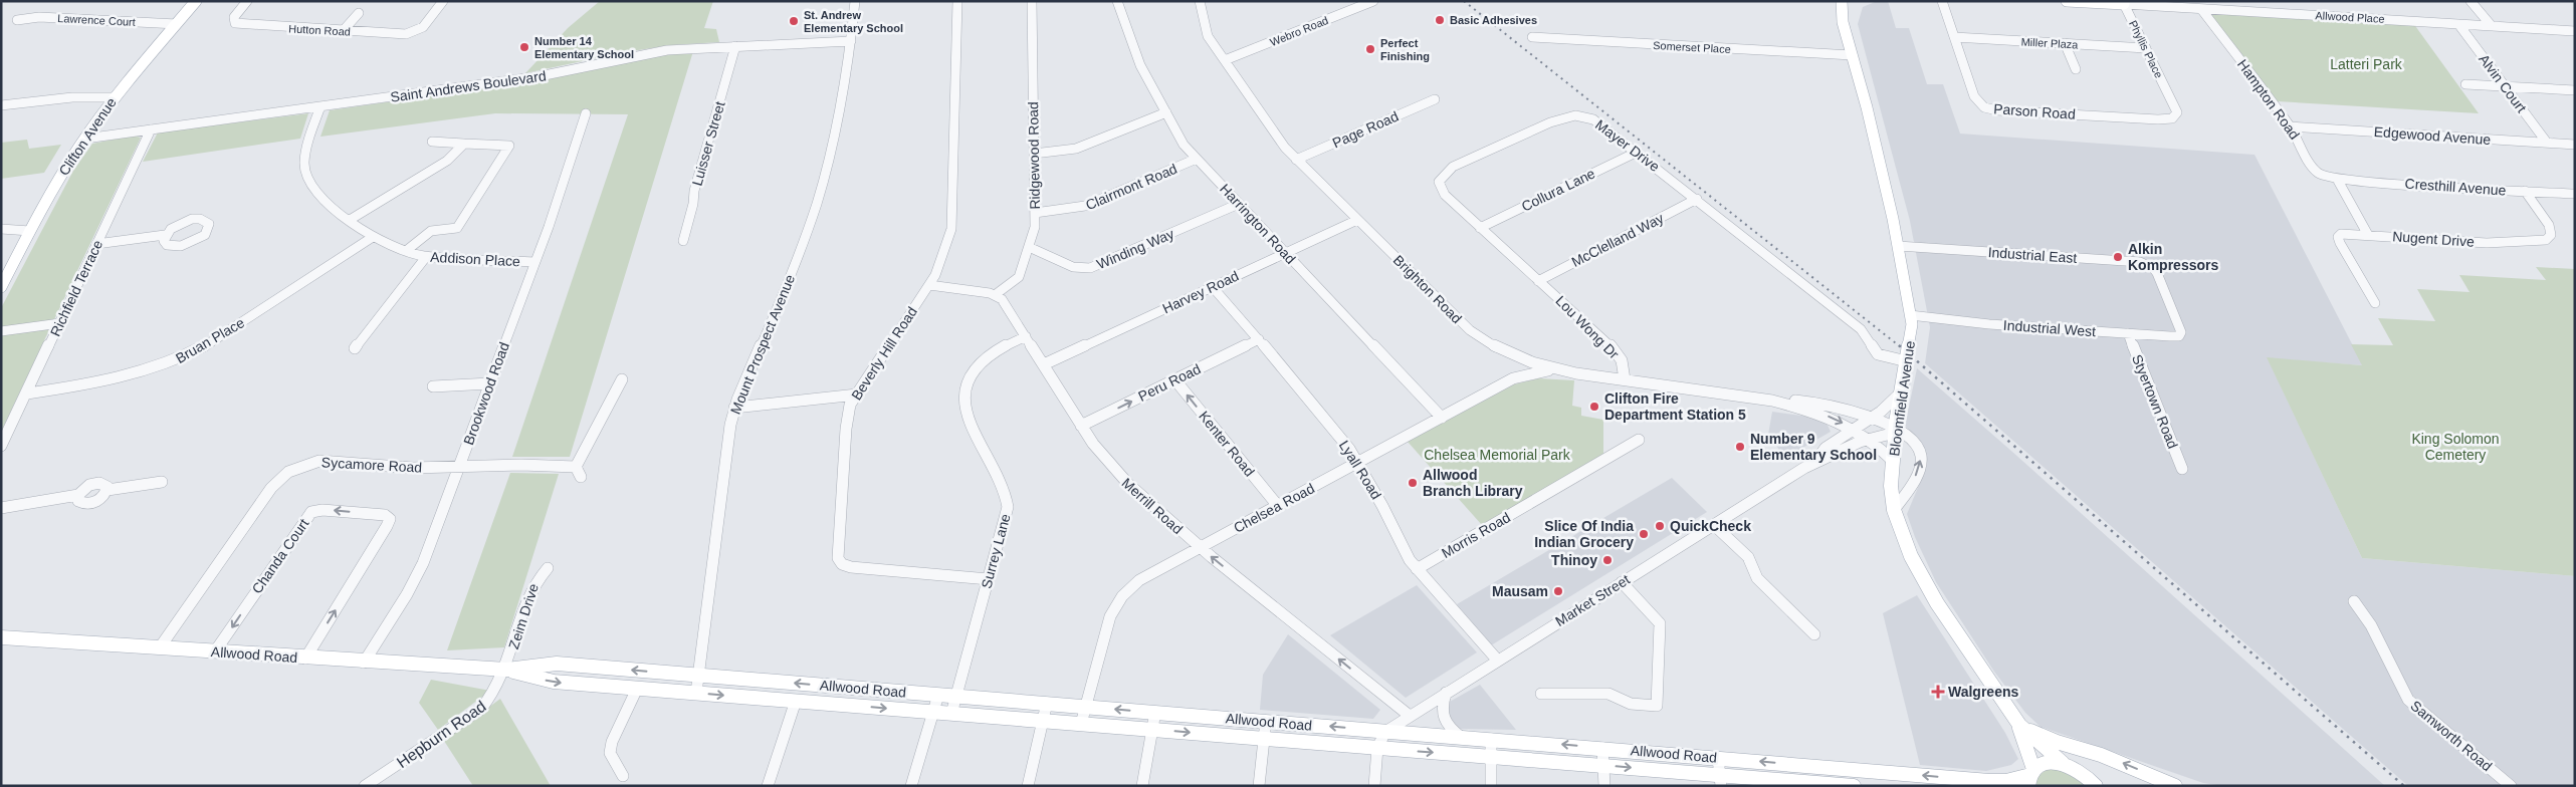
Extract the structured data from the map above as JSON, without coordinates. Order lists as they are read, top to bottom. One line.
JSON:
{"streets":{"main road":["Clifton Avenue","Bloomfield Avenue","Allwood Road"],"street":["Allwood Place","Lawrence Court","Hutton Road","Webro Road","Miller Plaza","Somerset Place","Phyllis Place","Alvin Court","Saint Andrews Boulevard","Hampton Road","Parson Road","Page Road","Edgewood Avenue","Luisser Street","Mayer Drive","Ridgewood Road","Clairmont Road","Cresthill Avenue","Collura Lane","Harrington Road","Nugent Drive","McClelland Way","Winding Way","Industrial East","Addison Place","Richfield Terrace","Brighton Road","Harvey Road","Lou Wong Dr","Industrial West","Bruan Place","Mount Prospect Avenue","Beverly Hill Road","Peru Road","Brookwood Road","Styertown Road","Kenter Road","Sycamore Road","Lyall Road","Merrill Road","Chelsea Road","Morris Road","Surrey Lane","Chanda Court","Market Street","Zeim Drive","Hepburn Road","Samworth Road"]},"crossings":[["Allwood Place","Phyllis Place"],["Allwood Place","Alvin Court"],["Allwood Place","Hampton Road"],["Lawrence Court","Clifton Avenue"],["Webro Road","Brighton Road"],["Miller Plaza","Phyllis Place"],["Miller Plaza","Parson Road"],["Somerset Place","Bloomfield Avenue"],["Phyllis Place","Parson Road"],["Alvin Court","Edgewood Avenue"],["Saint Andrews Boulevard","Clifton Avenue"],["Saint Andrews Boulevard","Luisser Street"],["Saint Andrews Boulevard","Addison Place"],["Saint Andrews Boulevard","Richfield Terrace"],["Saint Andrews Boulevard","Mount Prospect Avenue"],["Hampton Road","Edgewood Avenue"],["Hampton Road","Cresthill Avenue"],["Page Road","Brighton Road"],["Mayer Drive","Collura Lane"],["Mayer Drive","McClelland Way"],["Mayer Drive","Lou Wong Dr"],["Mayer Drive","Bloomfield Avenue"],["Ridgewood Road","Clairmont Road"],["Ridgewood Road","Winding Way"],["Ridgewood Road","Merrill Road"],["Clairmont Road","Harrington Road"],["Cresthill Avenue","Nugent Drive"],["Harrington Road","Winding Way"],["Harrington Road","Harvey Road"],["Harrington Road","Chelsea Road"],["McClelland Way","Lou Wong Dr"],["Industrial East","Industrial West"],["Industrial East","Bloomfield Avenue"],["Addison Place","Bruan Place"],["Addison Place","Brookwood Road"],["Richfield Terrace","Bruan Place"],["Brighton Road","Harvey Road"],["Brighton Road","Lou Wong Dr"],["Brighton Road","Bloomfield Avenue"],["Brighton Road","Chelsea Road"],["Brighton Road","Market Street"],["Harvey Road","Lyall Road"],["Harvey Road","Merrill Road"],["Industrial West","Bloomfield Avenue"],["Industrial West","Styertown Road"],["Mount Prospect Avenue","Allwood Road"],["Beverly Hill Road","Surrey Lane"],["Peru Road","Kenter Road"],["Peru Road","Lyall Road"],["Peru Road","Merrill Road"],["Brookwood Road","Sycamore Road"],["Brookwood Road","Allwood Road"],["Bloomfield Avenue","Market Street"],["Bloomfield Avenue","Allwood Road"],["Kenter Road","Chelsea Road"],["Sycamore Road","Allwood Road"],["Lyall Road","Chelsea Road"],["Lyall Road","Morris Road"],["Lyall Road","Market Street"],["Merrill Road","Chelsea Road"],["Merrill Road","Surrey Lane"],["Merrill Road","Market Street"],["Chelsea Road","Allwood Road"],["Surrey Lane","Allwood Road"],["Chanda Court","Allwood Road"],["Market Street","Allwood Road"],["Zeim Drive","Allwood Road"],["Zeim Drive","Hepburn Road"],["Allwood Road","Hepburn Road"]],"one_way":["Peru Road","Kenter Road","Merrill Road"],"parks":["Latteri Park","King Solomon Cemetery","Chelsea Memorial Park"],"places":{"other":["Basic Adhesives","St. Andrew Elementary School","Number 14 Elementary School","Perfect Finishing","Alkin Kompressors","Clifton Fire Department Station 5","Number 9 Elementary School","Allwood Branch Library","QuickCheck","Slice Of India Indian Grocery","Thinoy","Mausam"],"health":["Walgreens"]}}
